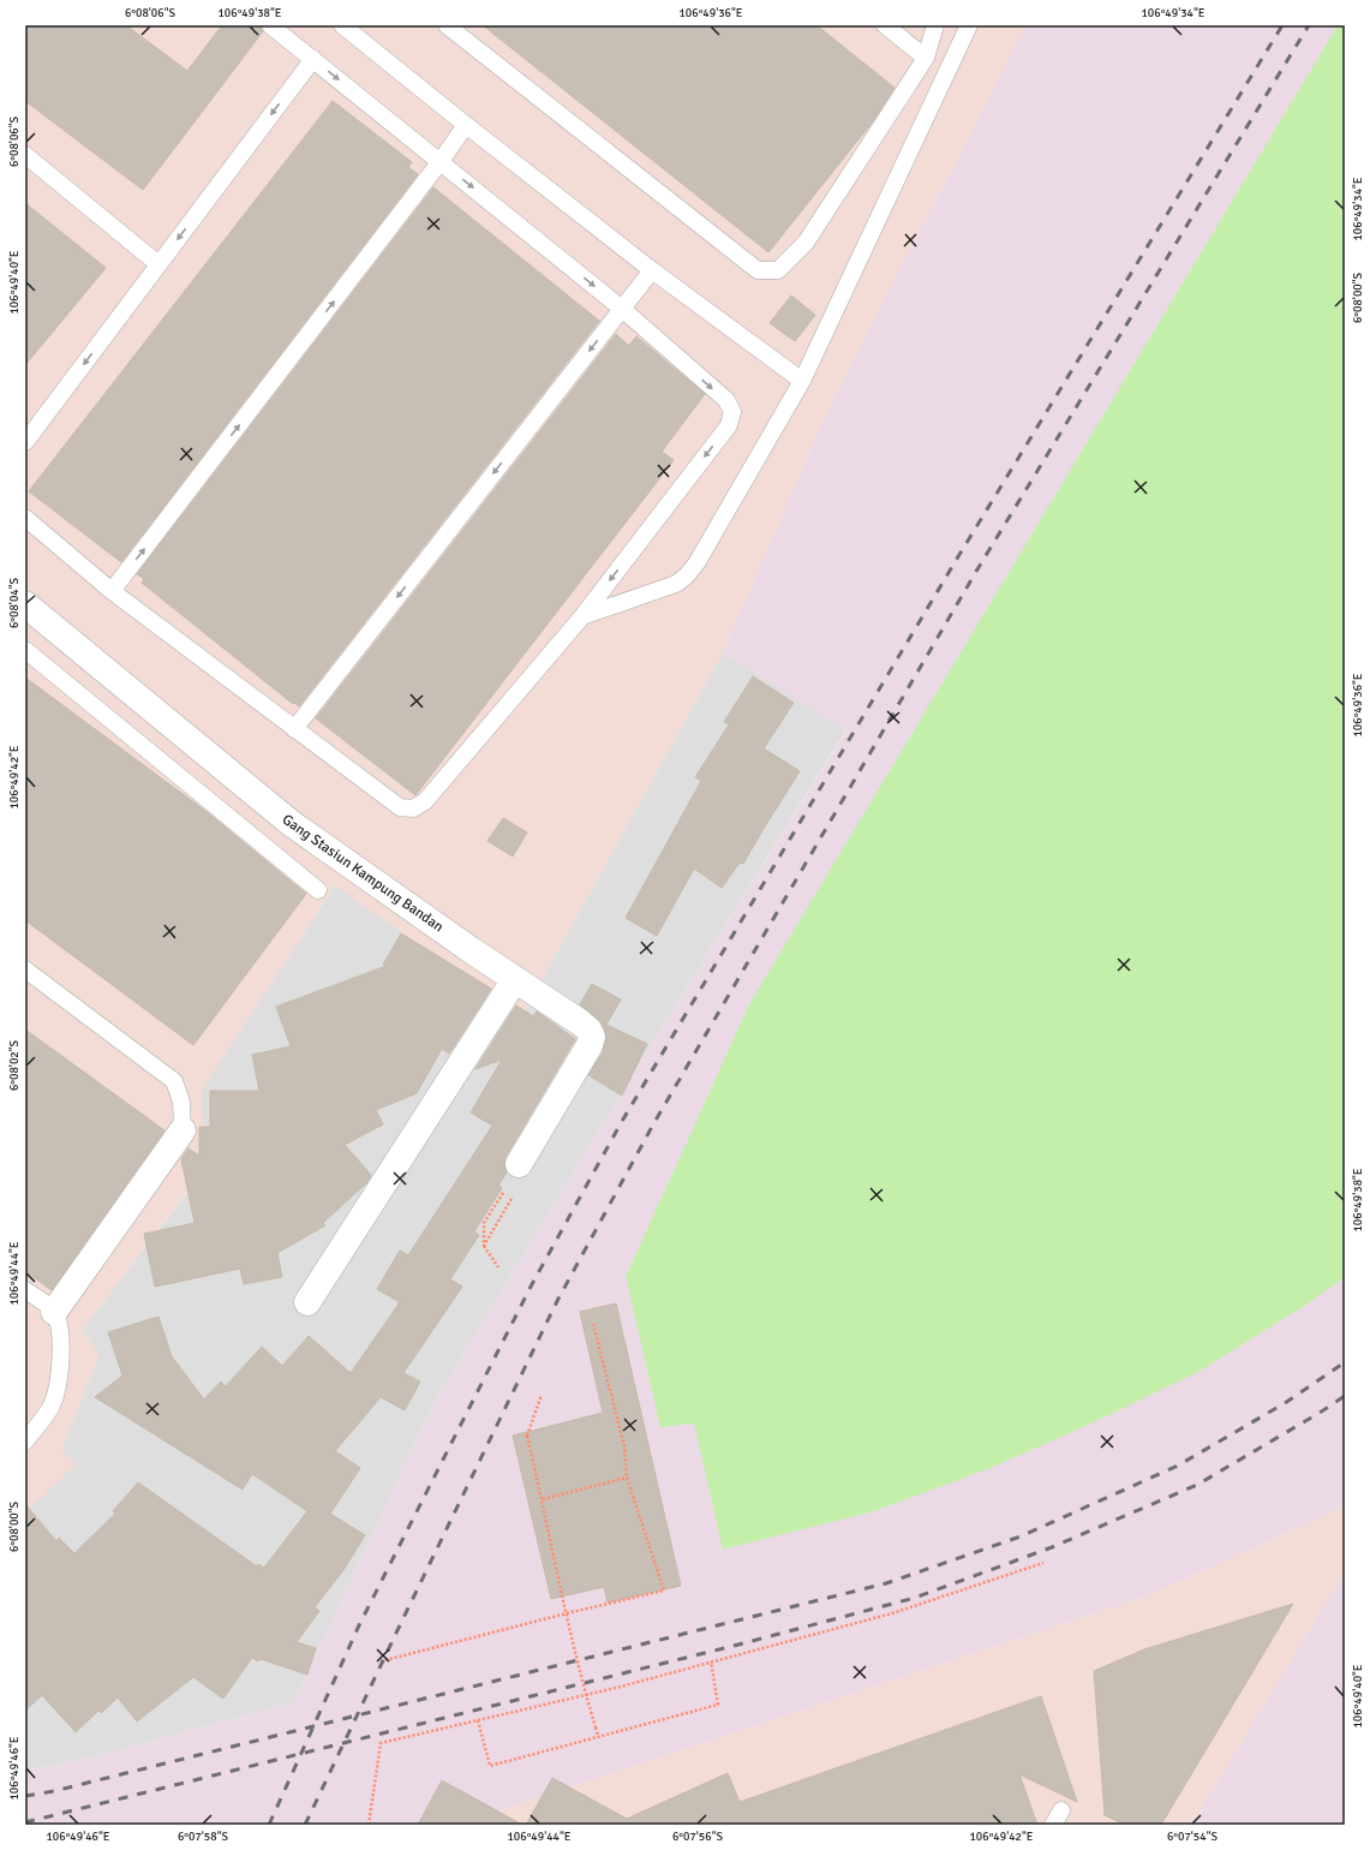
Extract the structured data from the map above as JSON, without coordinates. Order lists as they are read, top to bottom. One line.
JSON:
{"streets":{"street":["Gang Stasiun Kampung Bandan"]},"coordinates":["6°08'06\"S","106°49'38\"E","106°49'36\"E","106°49'34\"E","106°49'40\"E","6°08'00\"S","6°08'04\"S","106°49'42\"E","6°08'02\"S","106°49'44\"E","106°49'46\"E","6°07'58\"S","6°07'56\"S","6°07'54\"S"]}
